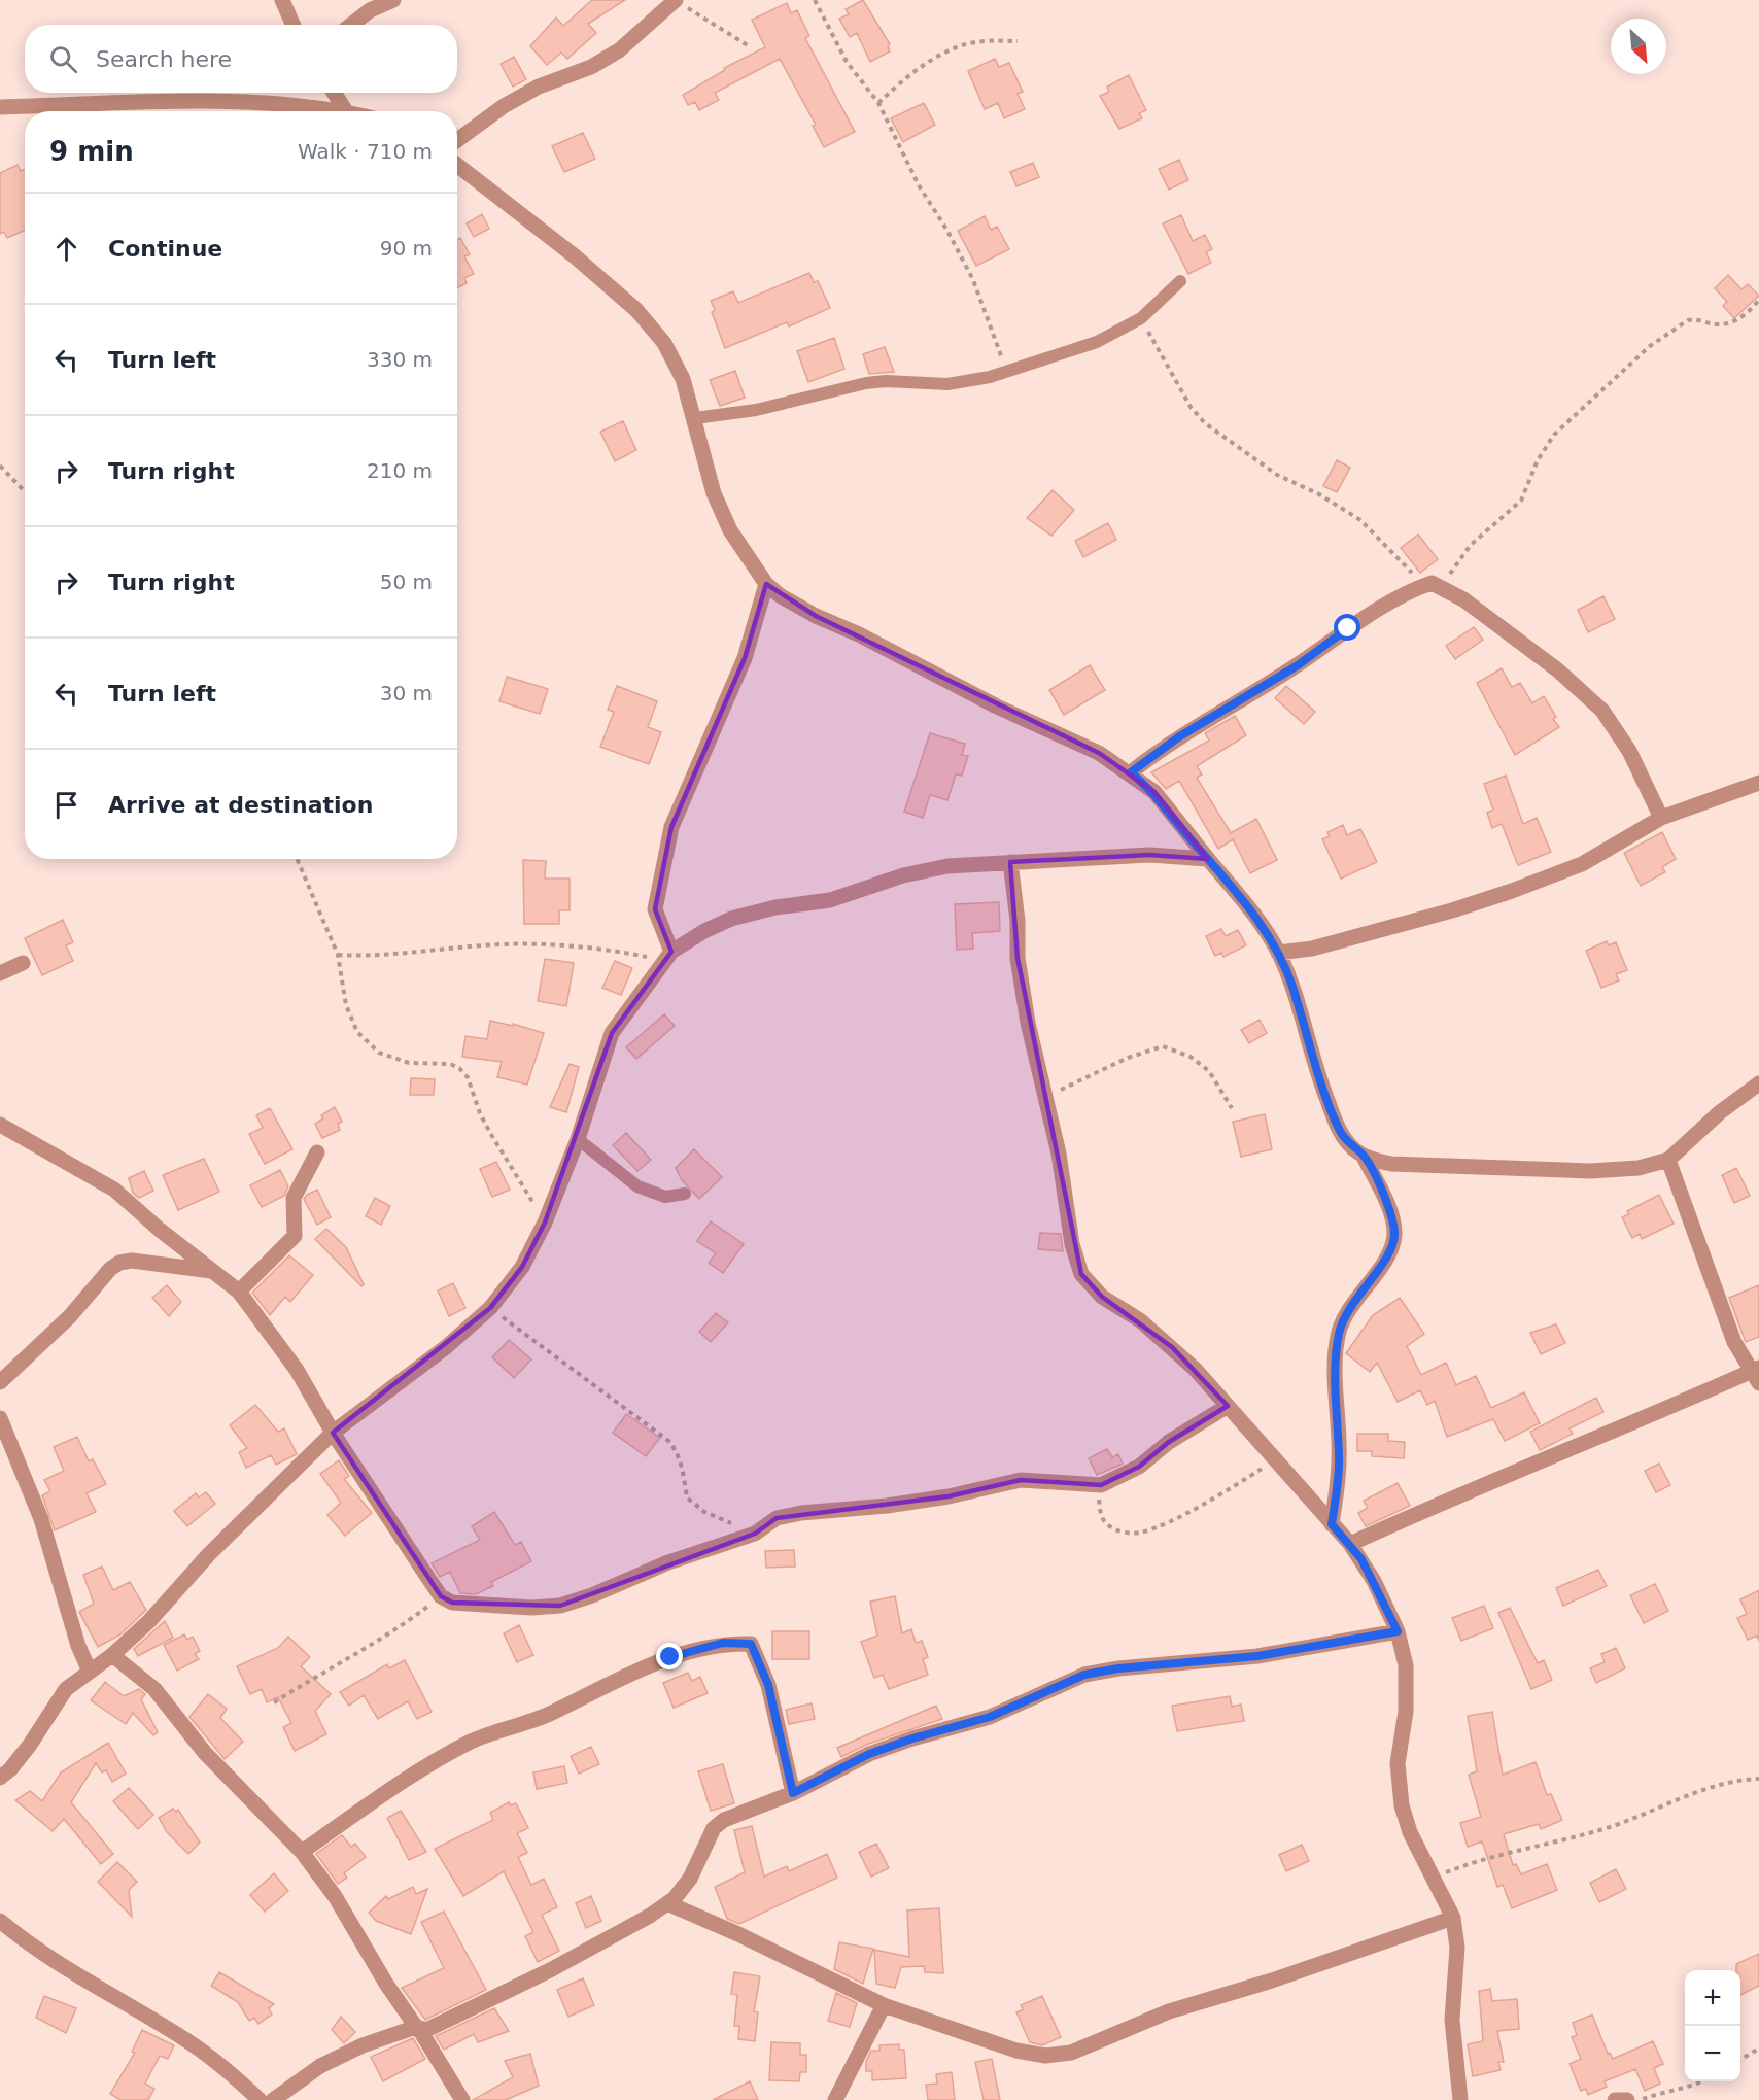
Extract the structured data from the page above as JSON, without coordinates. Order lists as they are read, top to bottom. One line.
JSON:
{"north":"bottom right","page":{"search":"Search here","heading":["9 min","Walk · 710 m"],"list":[["Continue","90 m"],["Turn left","330 m"],["Turn right","210 m"],["Turn right","50 m"],["Turn left","30 m"],"Arrive at destination"],"map_buttons":["+","−"]}}
